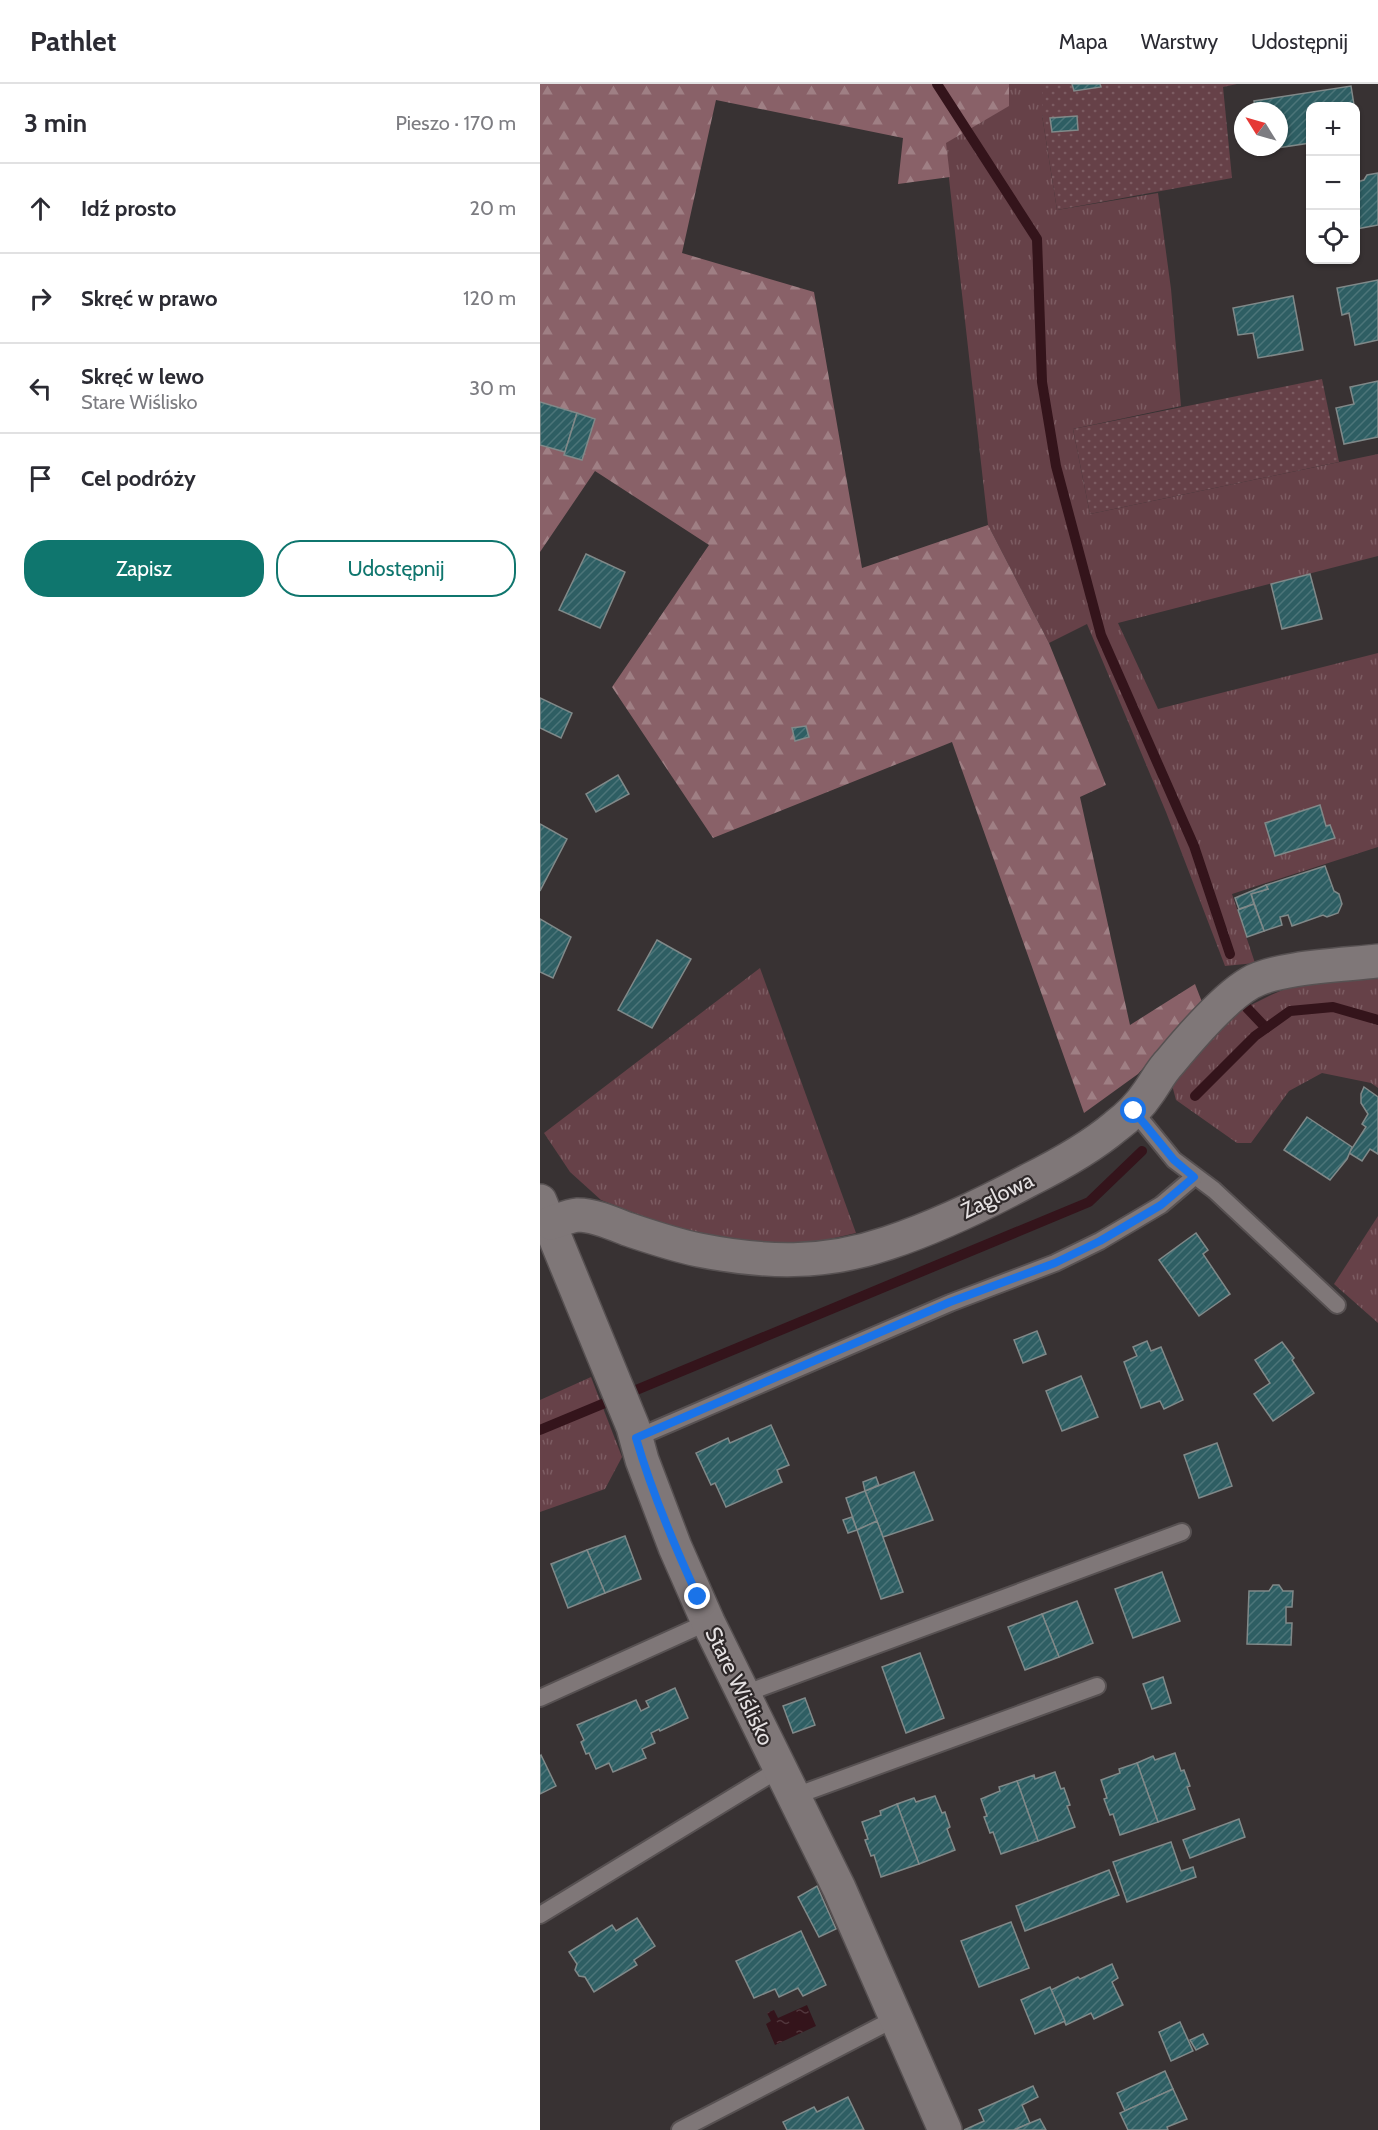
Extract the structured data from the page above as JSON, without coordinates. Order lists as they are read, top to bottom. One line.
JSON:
{"streets":{"street":["Żaglowa","Stare Wiślisko"]},"crossings":[["Żaglowa","Stare Wiślisko"]],"north":"top left","page":{"header":"Pathlet","nav":["Mapa","Warstwy","Udostępnij"],"heading":["3 min","Pieszo · 170 m"],"map_buttons":["+","−"],"list":[["Idź prosto","20 m"],["Skręć w prawo","120 m"],["Skręć w lewo","Stare Wiślisko","30 m"],"Cel podróży"],"buttons":["Zapisz","Udostępnij"]}}
